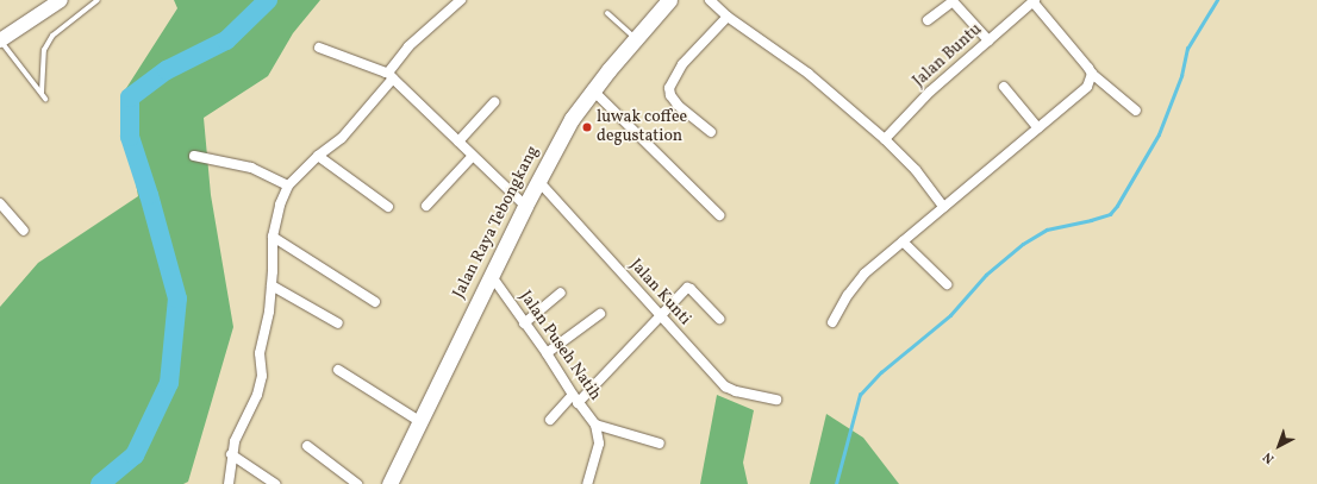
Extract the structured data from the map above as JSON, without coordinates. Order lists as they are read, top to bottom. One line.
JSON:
{"streets":{"main road":["Jalan Raya Tebongkang"],"street":["Jalan Buntu","Jalan Kunti","Jalan Puseh Natih"]},"crossings":[["Jalan Raya Tebongkang","Jalan Kunti"],["Jalan Raya Tebongkang","Jalan Puseh Natih"]],"places":["luwak coffee degustation"],"north":"bottom left"}
